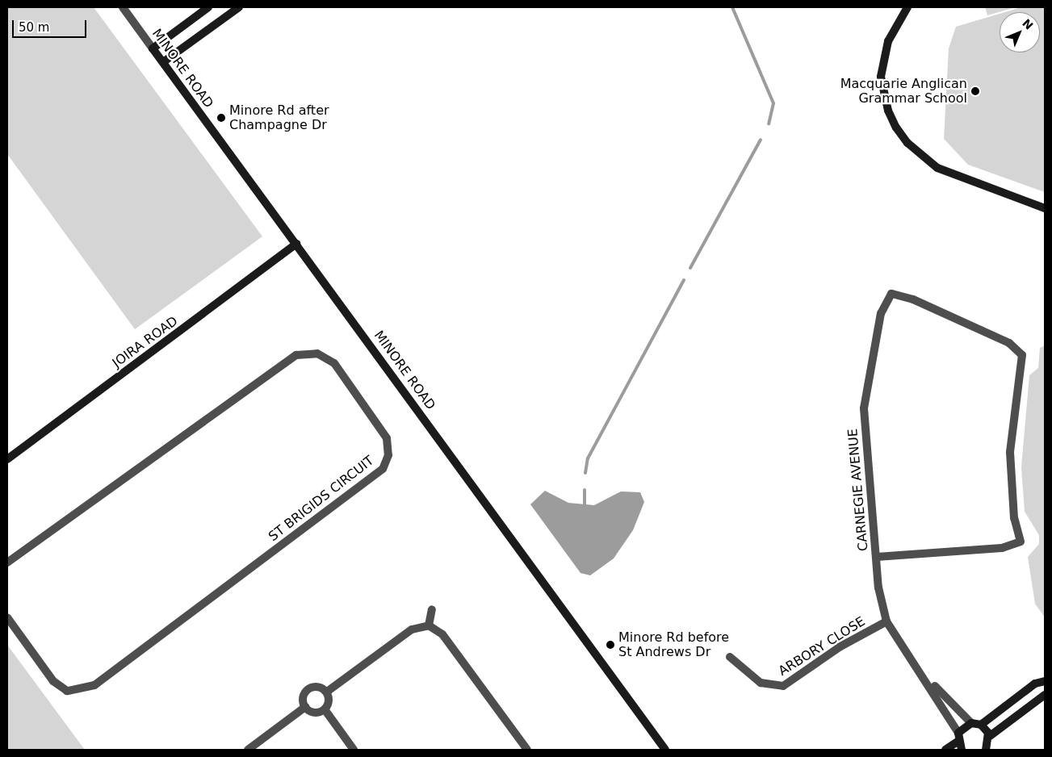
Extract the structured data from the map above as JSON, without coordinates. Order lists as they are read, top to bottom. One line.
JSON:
{"streets":{"street":["MINORE ROAD","JOIRA ROAD","CARNEGIE AVENUE","ST BRIGIDS CIRCUIT","ARBORY CLOSE"]},"crossings":[["MINORE ROAD","JOIRA ROAD"],["CARNEGIE AVENUE","ARBORY CLOSE"]],"places":["Macquarie Anglican Grammar School","Minore Rd after Champagne Dr","Minore Rd before St Andrews Dr"],"scale_bar":"50 m","north":"top right"}
